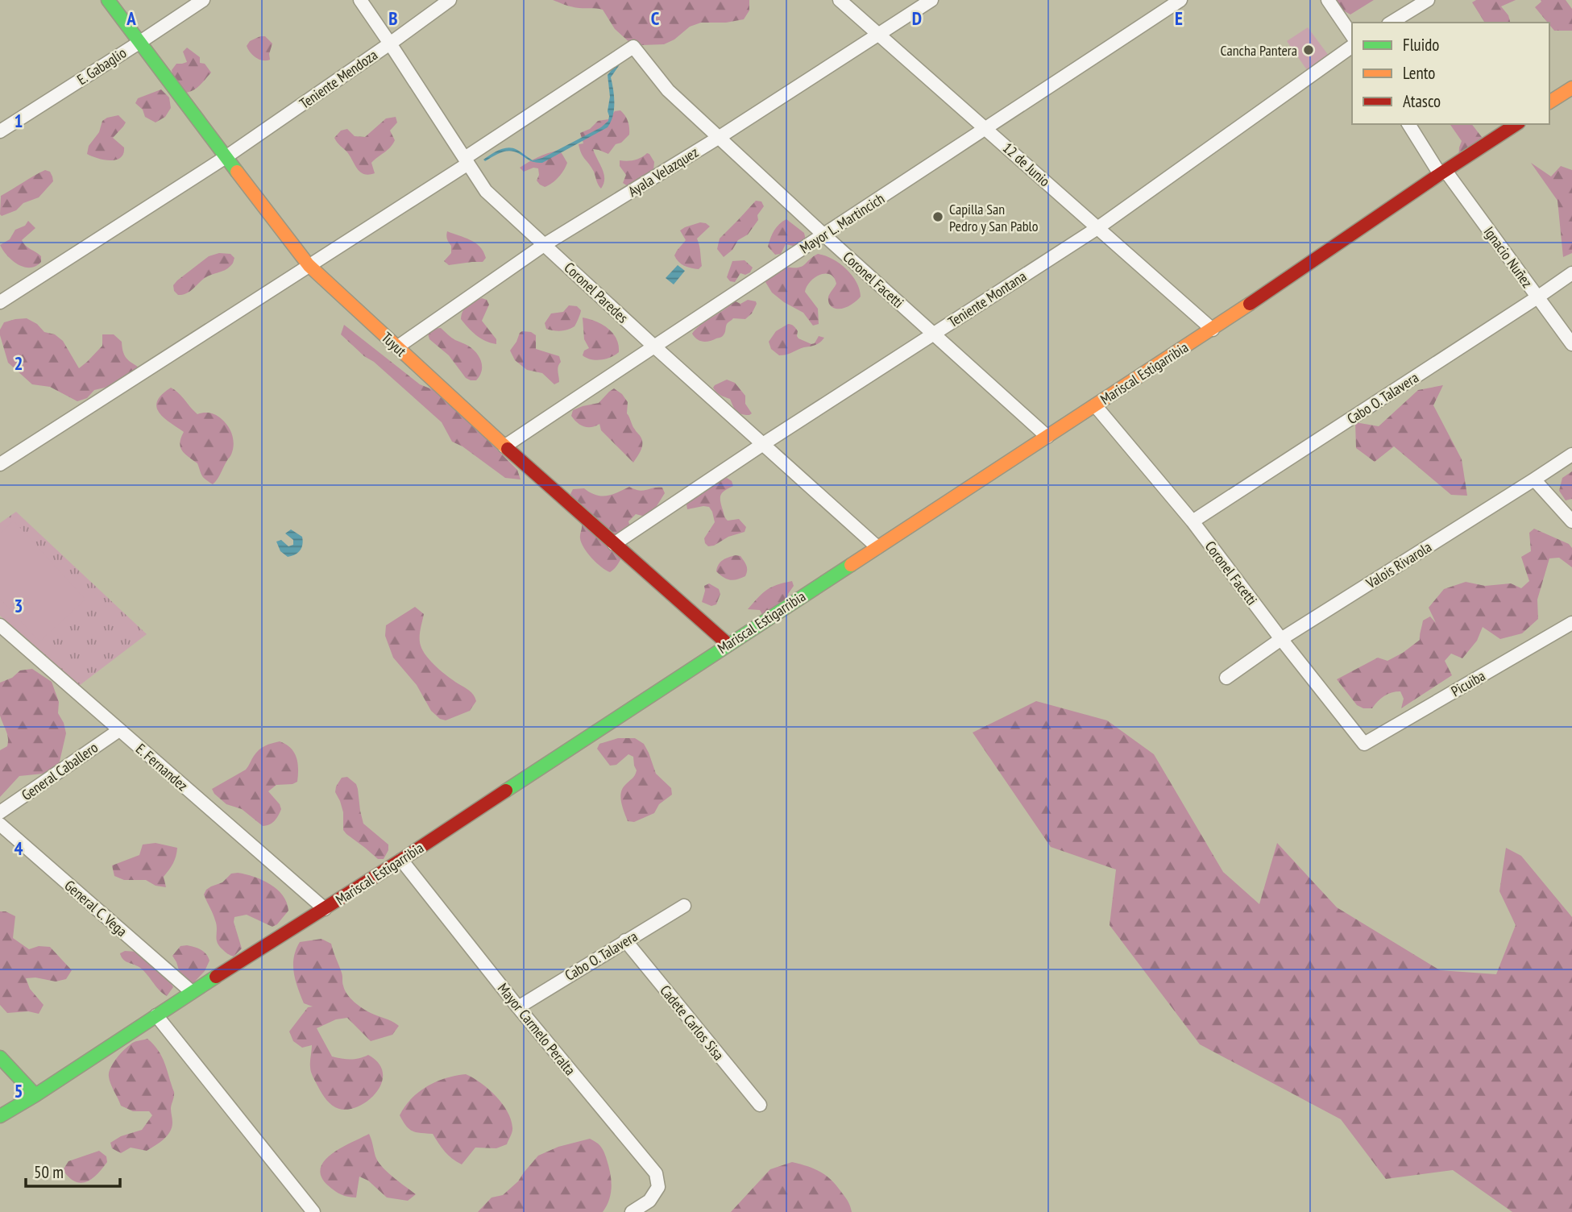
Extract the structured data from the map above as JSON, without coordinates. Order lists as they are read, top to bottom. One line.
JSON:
{"streets":{"street":["E. Gabaglio","Teniente Mendoza","12 de Junio","Ayala Velazquez","Mayor L. Martincich","Ignacio Nuñez","Coronel Facetti","Coronel Paredes","Teniente Montana","Tuyut","Mariscal Estigarribia","Cabo O. Talavera","Valois Rivarola","Picuiba","E. Fernandez","General Caballero","General C. Vega","Cadete Carlos Sisa","Mayor Carmelo Peralta"]},"crossings":[["E. Gabaglio","Tuyut"],["Teniente Mendoza","Coronel Paredes"],["Teniente Mendoza","Tuyut"],["12 de Junio","Ayala Velazquez"],["12 de Junio","Mayor L. Martincich"],["12 de Junio","Teniente Montana"],["12 de Junio","Mariscal Estigarribia"],["Ayala Velazquez","Coronel Facetti"],["Ayala Velazquez","Coronel Paredes"],["Ayala Velazquez","Tuyut"],["Mayor L. Martincich","Coronel Facetti"],["Mayor L. Martincich","Coronel Paredes"],["Mayor L. Martincich","Tuyut"],["Ignacio Nuñez","Mariscal Estigarribia"],["Ignacio Nuñez","Cabo O. Talavera"],["Coronel Facetti","Coronel Paredes"],["Coronel Facetti","Teniente Montana"],["Coronel Facetti","Mariscal Estigarribia"],["Coronel Facetti","Cabo O. Talavera"],["Coronel Facetti","Valois Rivarola"],["Coronel Facetti","Picuiba"],["Coronel Paredes","Teniente Montana"],["Coronel Paredes","Mariscal Estigarribia"],["Teniente Montana","Tuyut"],["Tuyut","Mariscal Estigarribia"],["Mariscal Estigarribia","E. Fernandez"],["Mariscal Estigarribia","General C. Vega"],["Mariscal Estigarribia","Mayor Carmelo Peralta"],["Cabo O. Talavera","Cadete Carlos Sisa"],["Cabo O. Talavera","Mayor Carmelo Peralta"],["E. Fernandez","General Caballero"]],"places":["Cancha Pantera","Capilla San Pedro y San Pablo"],"legend":["Fluido","Lento","Atasco"],"scale_bar":"50 m","grid":{"columns":["A","B","C","D","E"],"rows":["1","2","3","4","5"]}}
